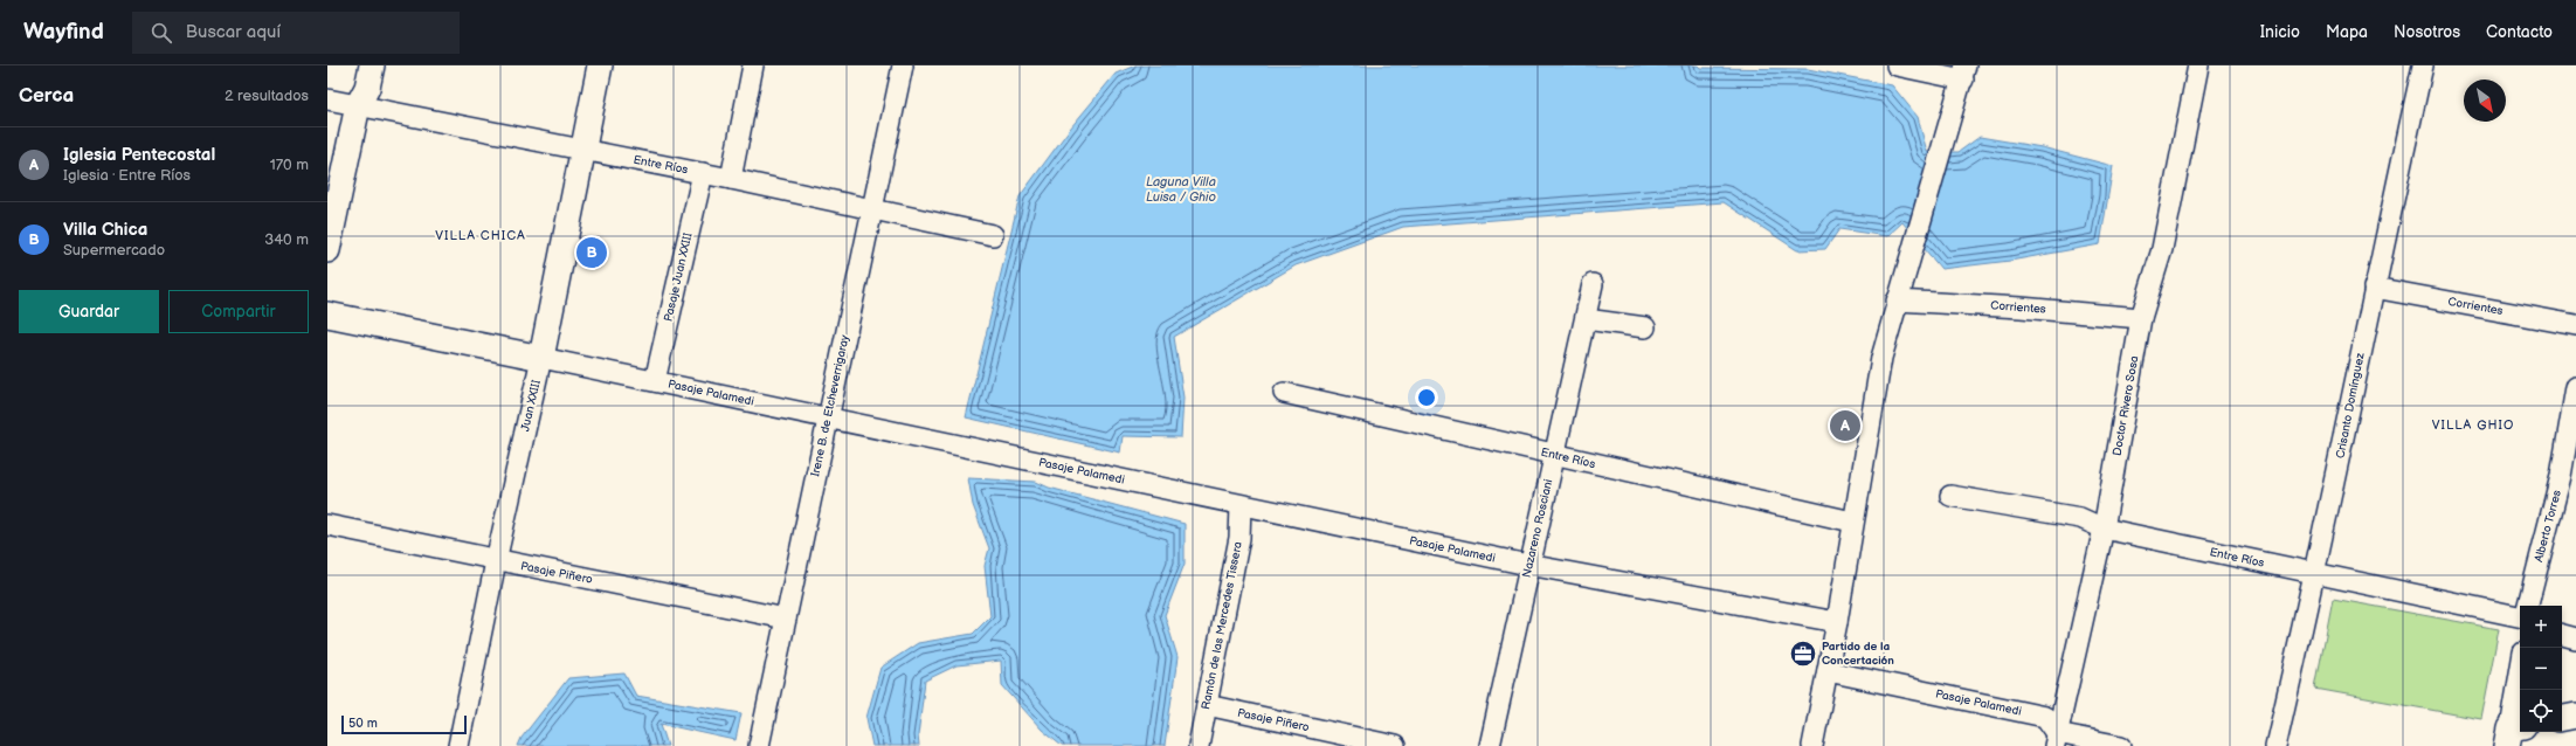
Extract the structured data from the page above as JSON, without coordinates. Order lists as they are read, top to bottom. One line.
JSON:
{"streets":{"street":["Entre Ríos","Pasaje Juan XXIII","Corrientes","Pasaje Palamedi","Juan XXIII","Irene B. de Etcheverrigaray","Doctor Rivero Sosa","Crisanto Domínguez","Alberto Torres","Nazareno Rosciani","Pasaje Piñero","Ramón de las Mercedes Tissera"]},"crossings":[["Entre Ríos","Pasaje Juan XXIII"],["Entre Ríos","Juan XXIII"],["Entre Ríos","Irene B. de Etcheverrigaray"],["Entre Ríos","Doctor Rivero Sosa"],["Entre Ríos","Crisanto Domínguez"],["Entre Ríos","Nazareno Rosciani"],["Pasaje Juan XXIII","Pasaje Palamedi"],["Corrientes","Doctor Rivero Sosa"],["Corrientes","Crisanto Domínguez"],["Pasaje Palamedi","Juan XXIII"],["Pasaje Palamedi","Irene B. de Etcheverrigaray"],["Pasaje Palamedi","Doctor Rivero Sosa"],["Pasaje Palamedi","Nazareno Rosciani"],["Pasaje Palamedi","Ramón de las Mercedes Tissera"],["Juan XXIII","Pasaje Piñero"],["Irene B. de Etcheverrigaray","Pasaje Piñero"],["Pasaje Piñero","Ramón de las Mercedes Tissera"]],"districts":["VILLA CHICA","VILLA GHIO"],"water":["Laguna Villa Luisa / Ghio"],"places":{"office":["Partido de la Concertación"]},"scale_bar":"50 m","north":"bottom right","page":{"header":"Wayfind","search":"Buscar aquí","nav":["Inicio","Mapa","Nosotros","Contacto"],"heading":["Cerca","2 resultados"],"list":[{"mark":"A","name":"Iglesia Pentecostal","note":"Iglesia · Entre Ríos","value":"170 m"},{"mark":"B","name":"Villa Chica","note":"Supermercado","value":"340 m"}],"pins":["B","A"],"buttons":["Guardar","Compartir"],"map_buttons":["+","−"],"scale":"50 m"}}
